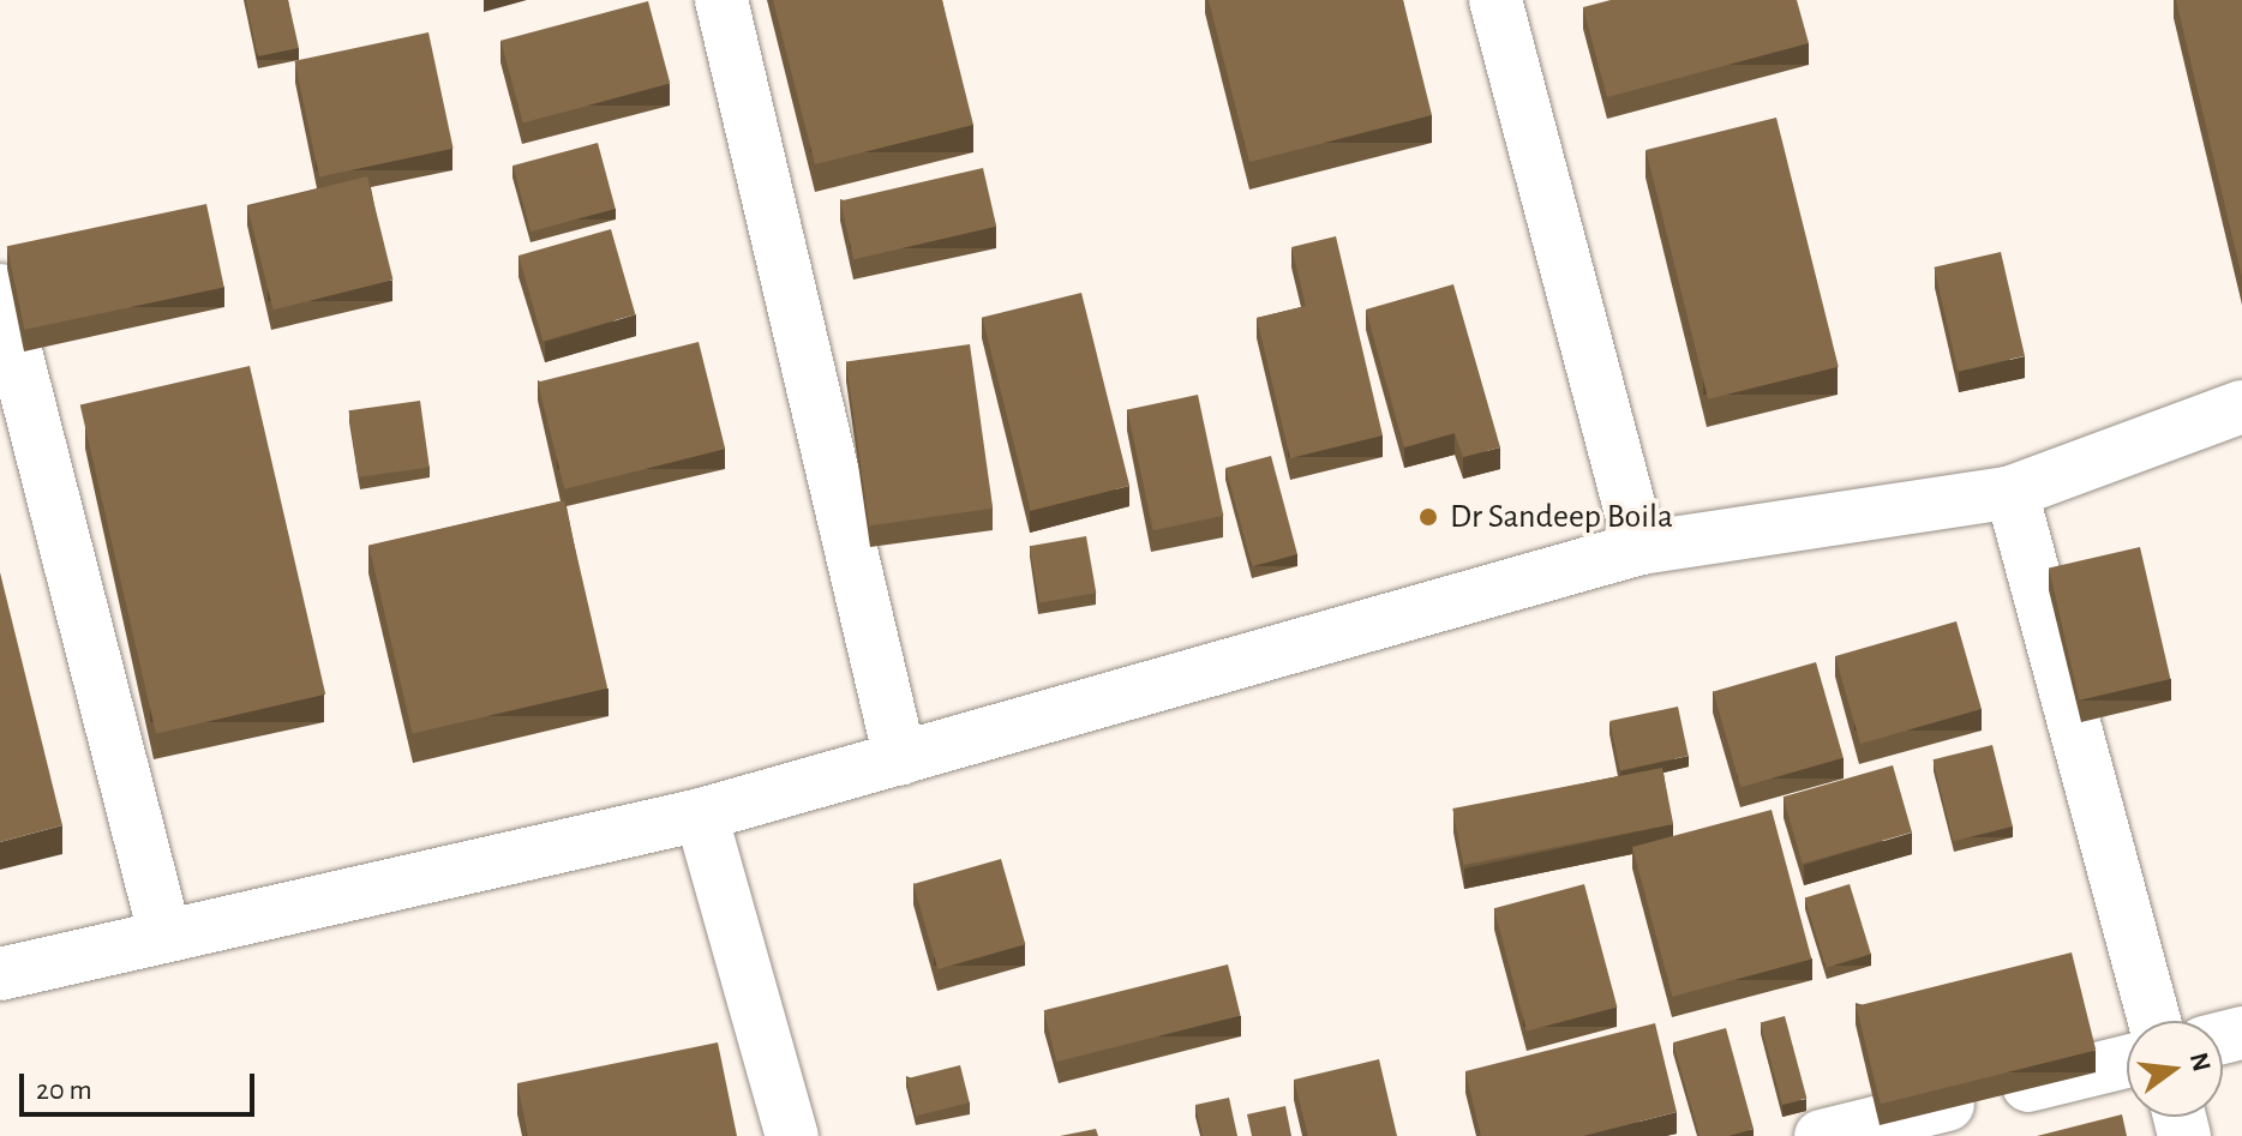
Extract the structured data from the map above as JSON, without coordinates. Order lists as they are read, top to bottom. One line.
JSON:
{"places":["Dr Sandeep Boila"],"scale_bar":"20 m","north":"right"}
